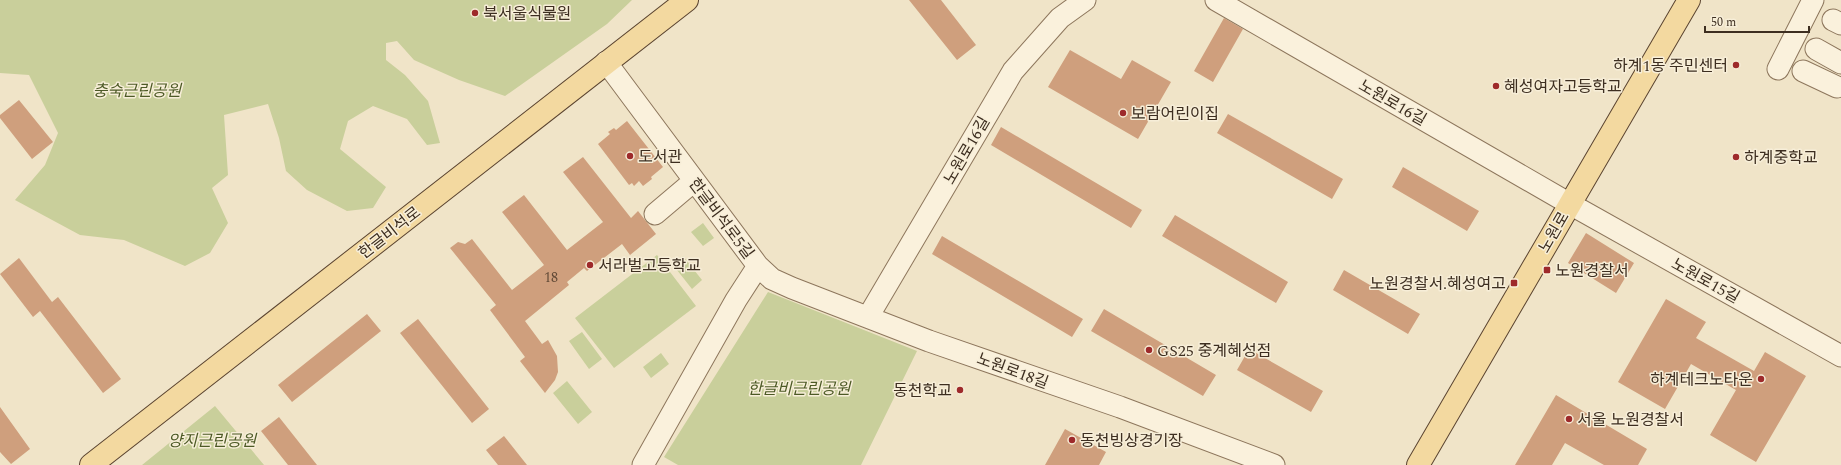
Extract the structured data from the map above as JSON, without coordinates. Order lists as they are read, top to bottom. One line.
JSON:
{"streets":{"main road":["한글비석로","노원로"],"street":["노원로16길","한글비석로5길","노원로15길","노원로18길"]},"crossings":[["노원로16길","노원로"],["노원로16길","노원로15길"],["노원로16길","노원로18길"],["한글비석로5길","한글비석로"],["한글비석로5길","노원로18길"],["노원로","노원로15길"]],"parks":["충숙근린공원","한글비근린공원","양지근린공원"],"places":{"other":["북서울식물원","하계1동 주민센터","혜성여자고등학교","보람어린이집","도서관","하계중학교","서라벌고등학교","GS25 중계혜성점","하계테크노타운","동천학교","서울 노원경찰서","동천빙상경기장"],"transit":["노원경찰서","노원경찰서.혜성여고"]},"house_numbers":["18"],"scale_bar":"50 m"}
